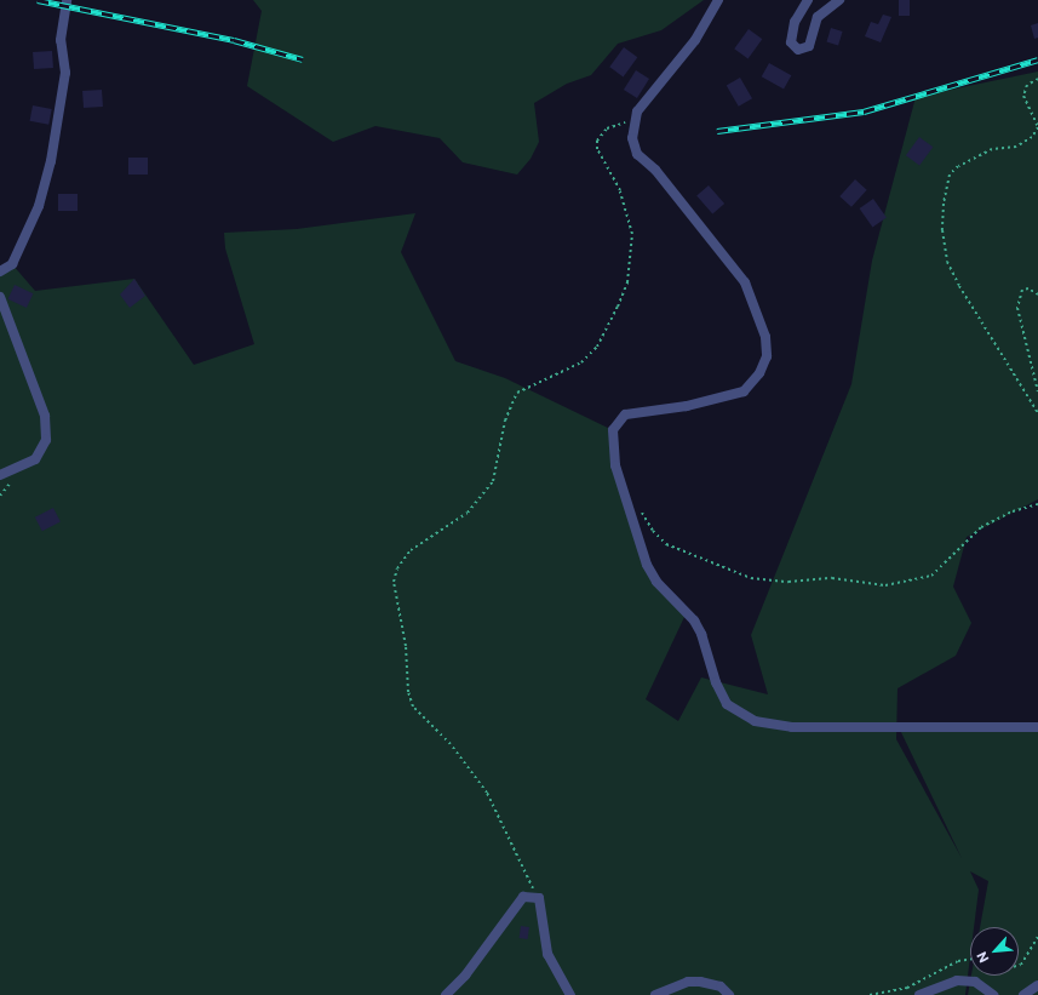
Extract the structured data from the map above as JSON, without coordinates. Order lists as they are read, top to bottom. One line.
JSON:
{"north":"bottom left"}
